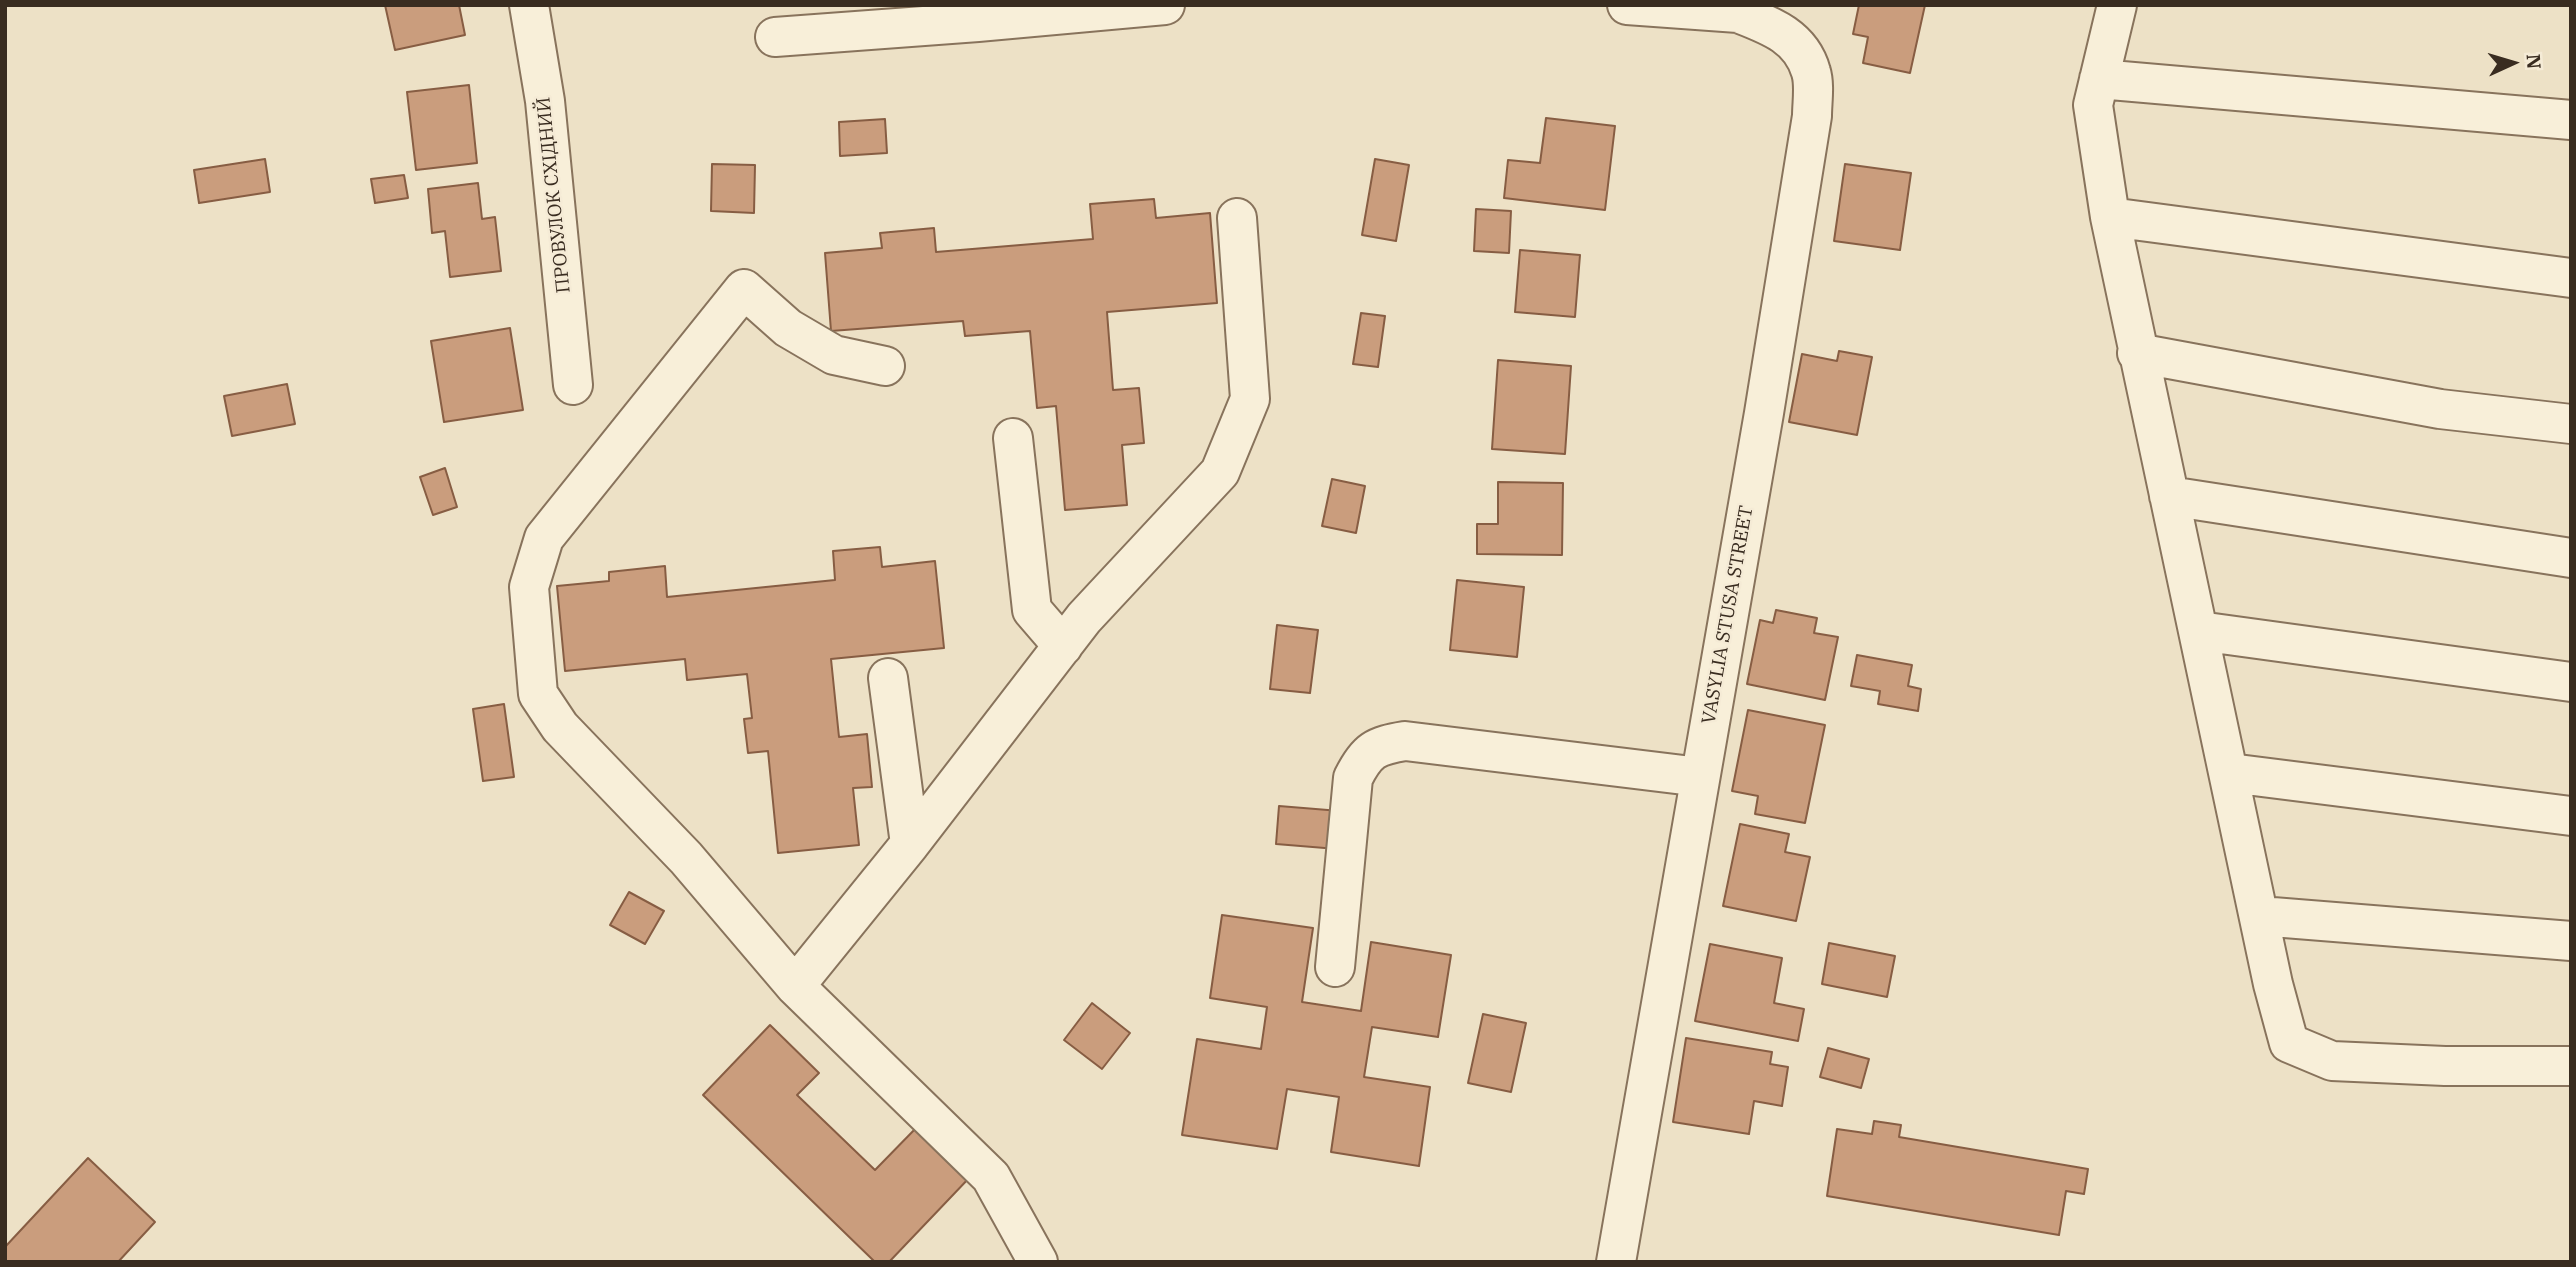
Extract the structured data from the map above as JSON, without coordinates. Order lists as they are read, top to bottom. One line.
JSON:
{"streets":{"street":["ПРОВУЛОК СХІДНИЙ","VASYLIA STUSA STREET"]},"north":"right"}
